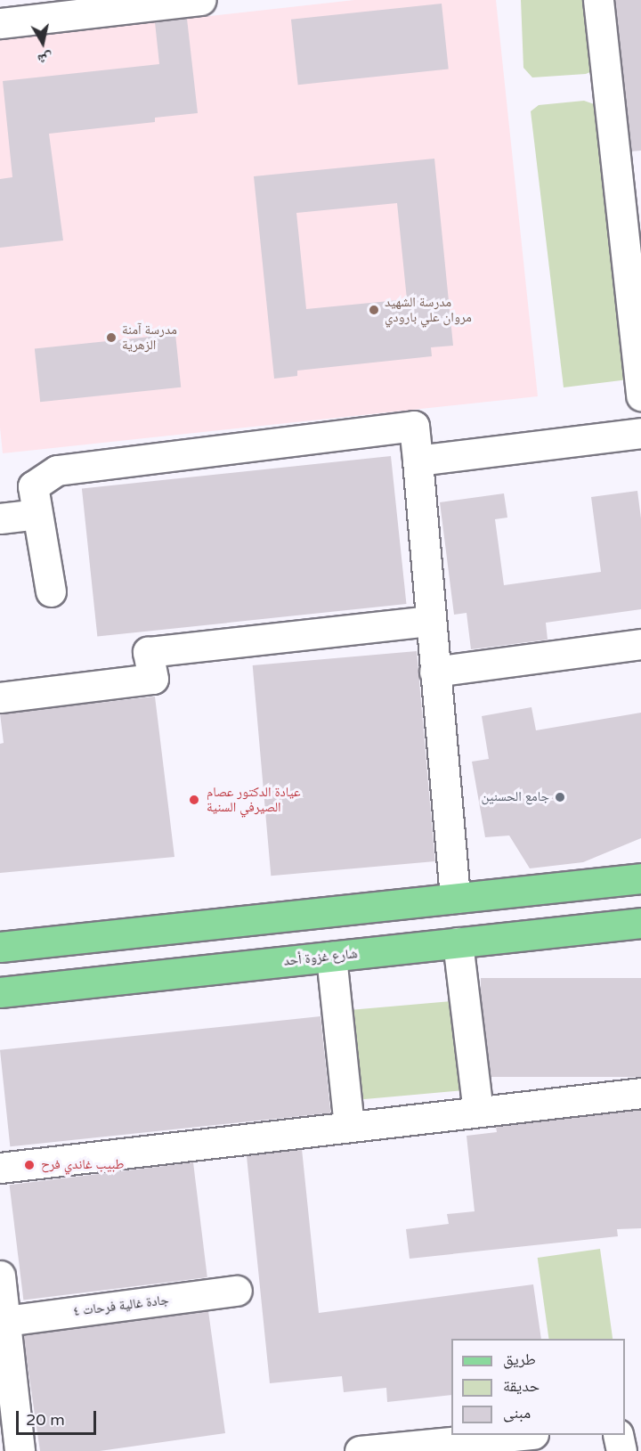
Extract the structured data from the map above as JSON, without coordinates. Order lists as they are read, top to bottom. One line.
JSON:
{"streets":{"main road":["شارع غزوة أحد"],"street":["جادة غالية فرحات ٤"]},"places":["مدرسة الشهيد مروان علي بارودي","مدرسة آمنة الزهرية","جامع الحسنين","عيادة الدكتور عصام الصيرفي السنية","طبيب غاندي فرح"],"legend":["طريق","حديقة","مبنى"],"scale_bar":"20 m","north":"bottom"}
